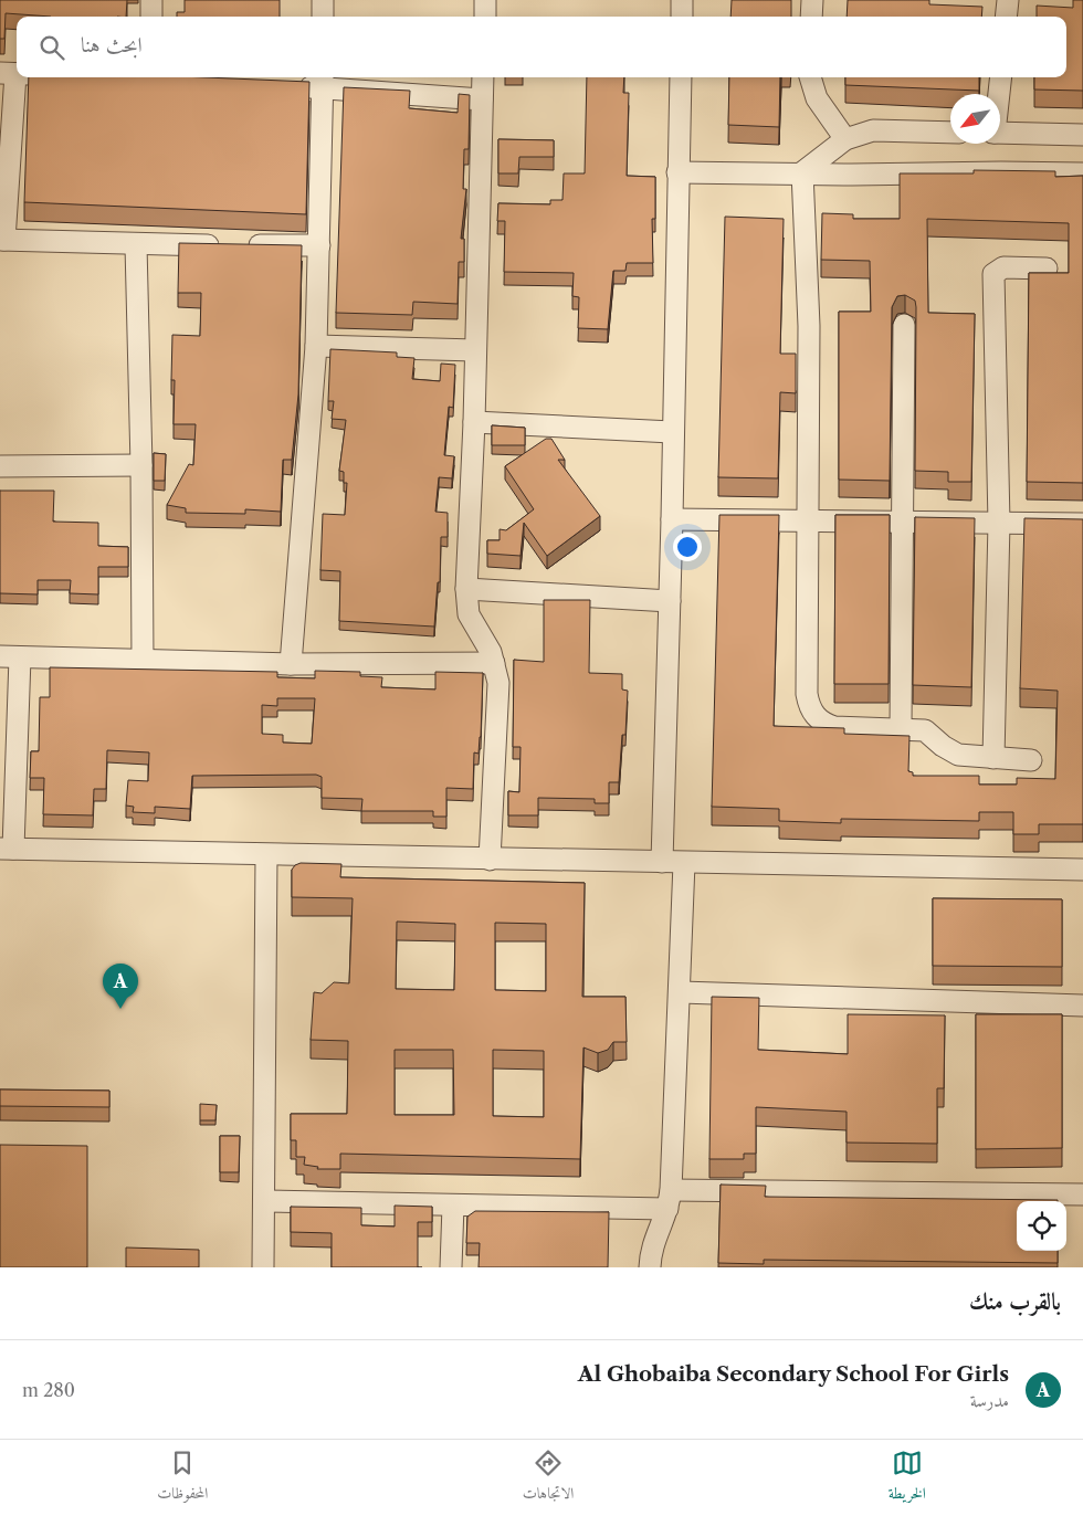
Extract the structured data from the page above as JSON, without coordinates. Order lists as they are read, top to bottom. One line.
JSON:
{"north":"bottom left","page":{"search":"ابحث هنا","pins":"A","heading":"بالقرب منك","list":[{"mark":"A","name":"Al Ghobaiba Secondary School For Girls","note":"مدرسة","value":"280 m"}],"nav":["الخريطة","الاتجاهات","المحفوظات"]}}
